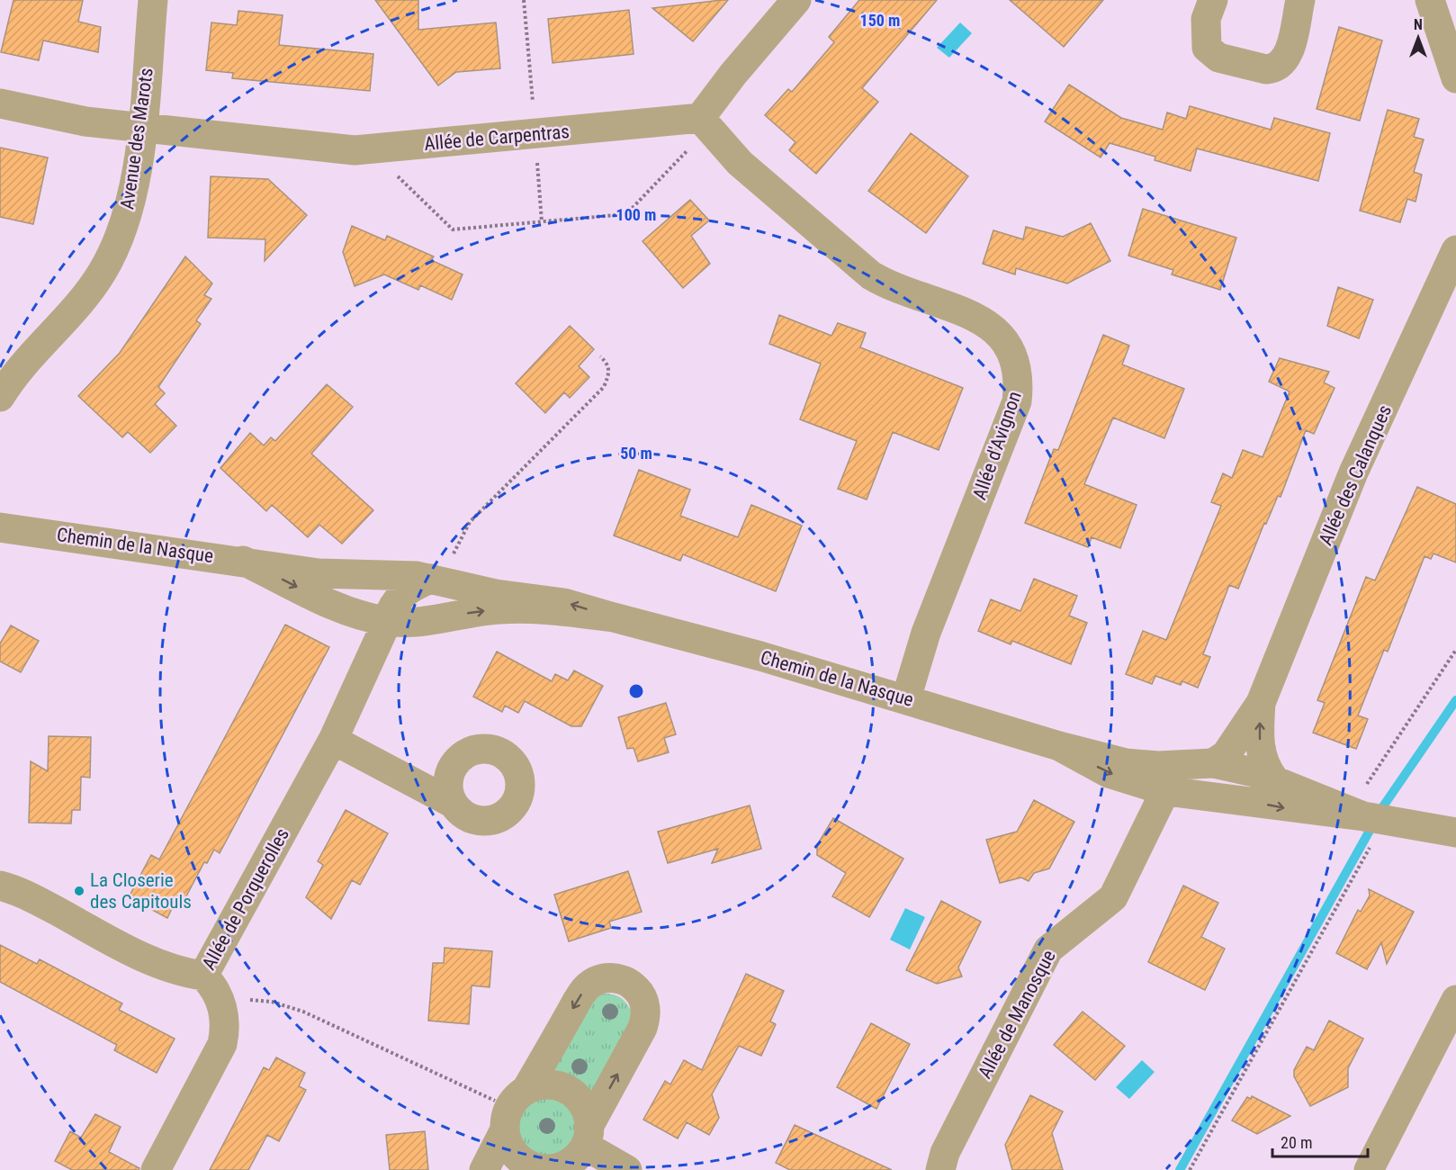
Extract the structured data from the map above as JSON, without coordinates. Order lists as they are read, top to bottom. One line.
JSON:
{"streets":{"street":["Allée de Carpentras","Avenue des Marots","Allée d'Avignon","Allée des Calanques","Chemin de la Nasque","Allée de Porquerolles","Allée de Manosque"]},"crossings":[["Allée de Carpentras","Avenue des Marots"],["Allée de Carpentras","Allée d'Avignon"],["Allée d'Avignon","Chemin de la Nasque"],["Allée des Calanques","Chemin de la Nasque"],["Chemin de la Nasque","Allée de Porquerolles"],["Chemin de la Nasque","Allée de Manosque"]],"places":["La Closerie des Capitouls"],"scale_bar":"20 m","north":"top","rings":["150 m","100 m","50 m"]}
